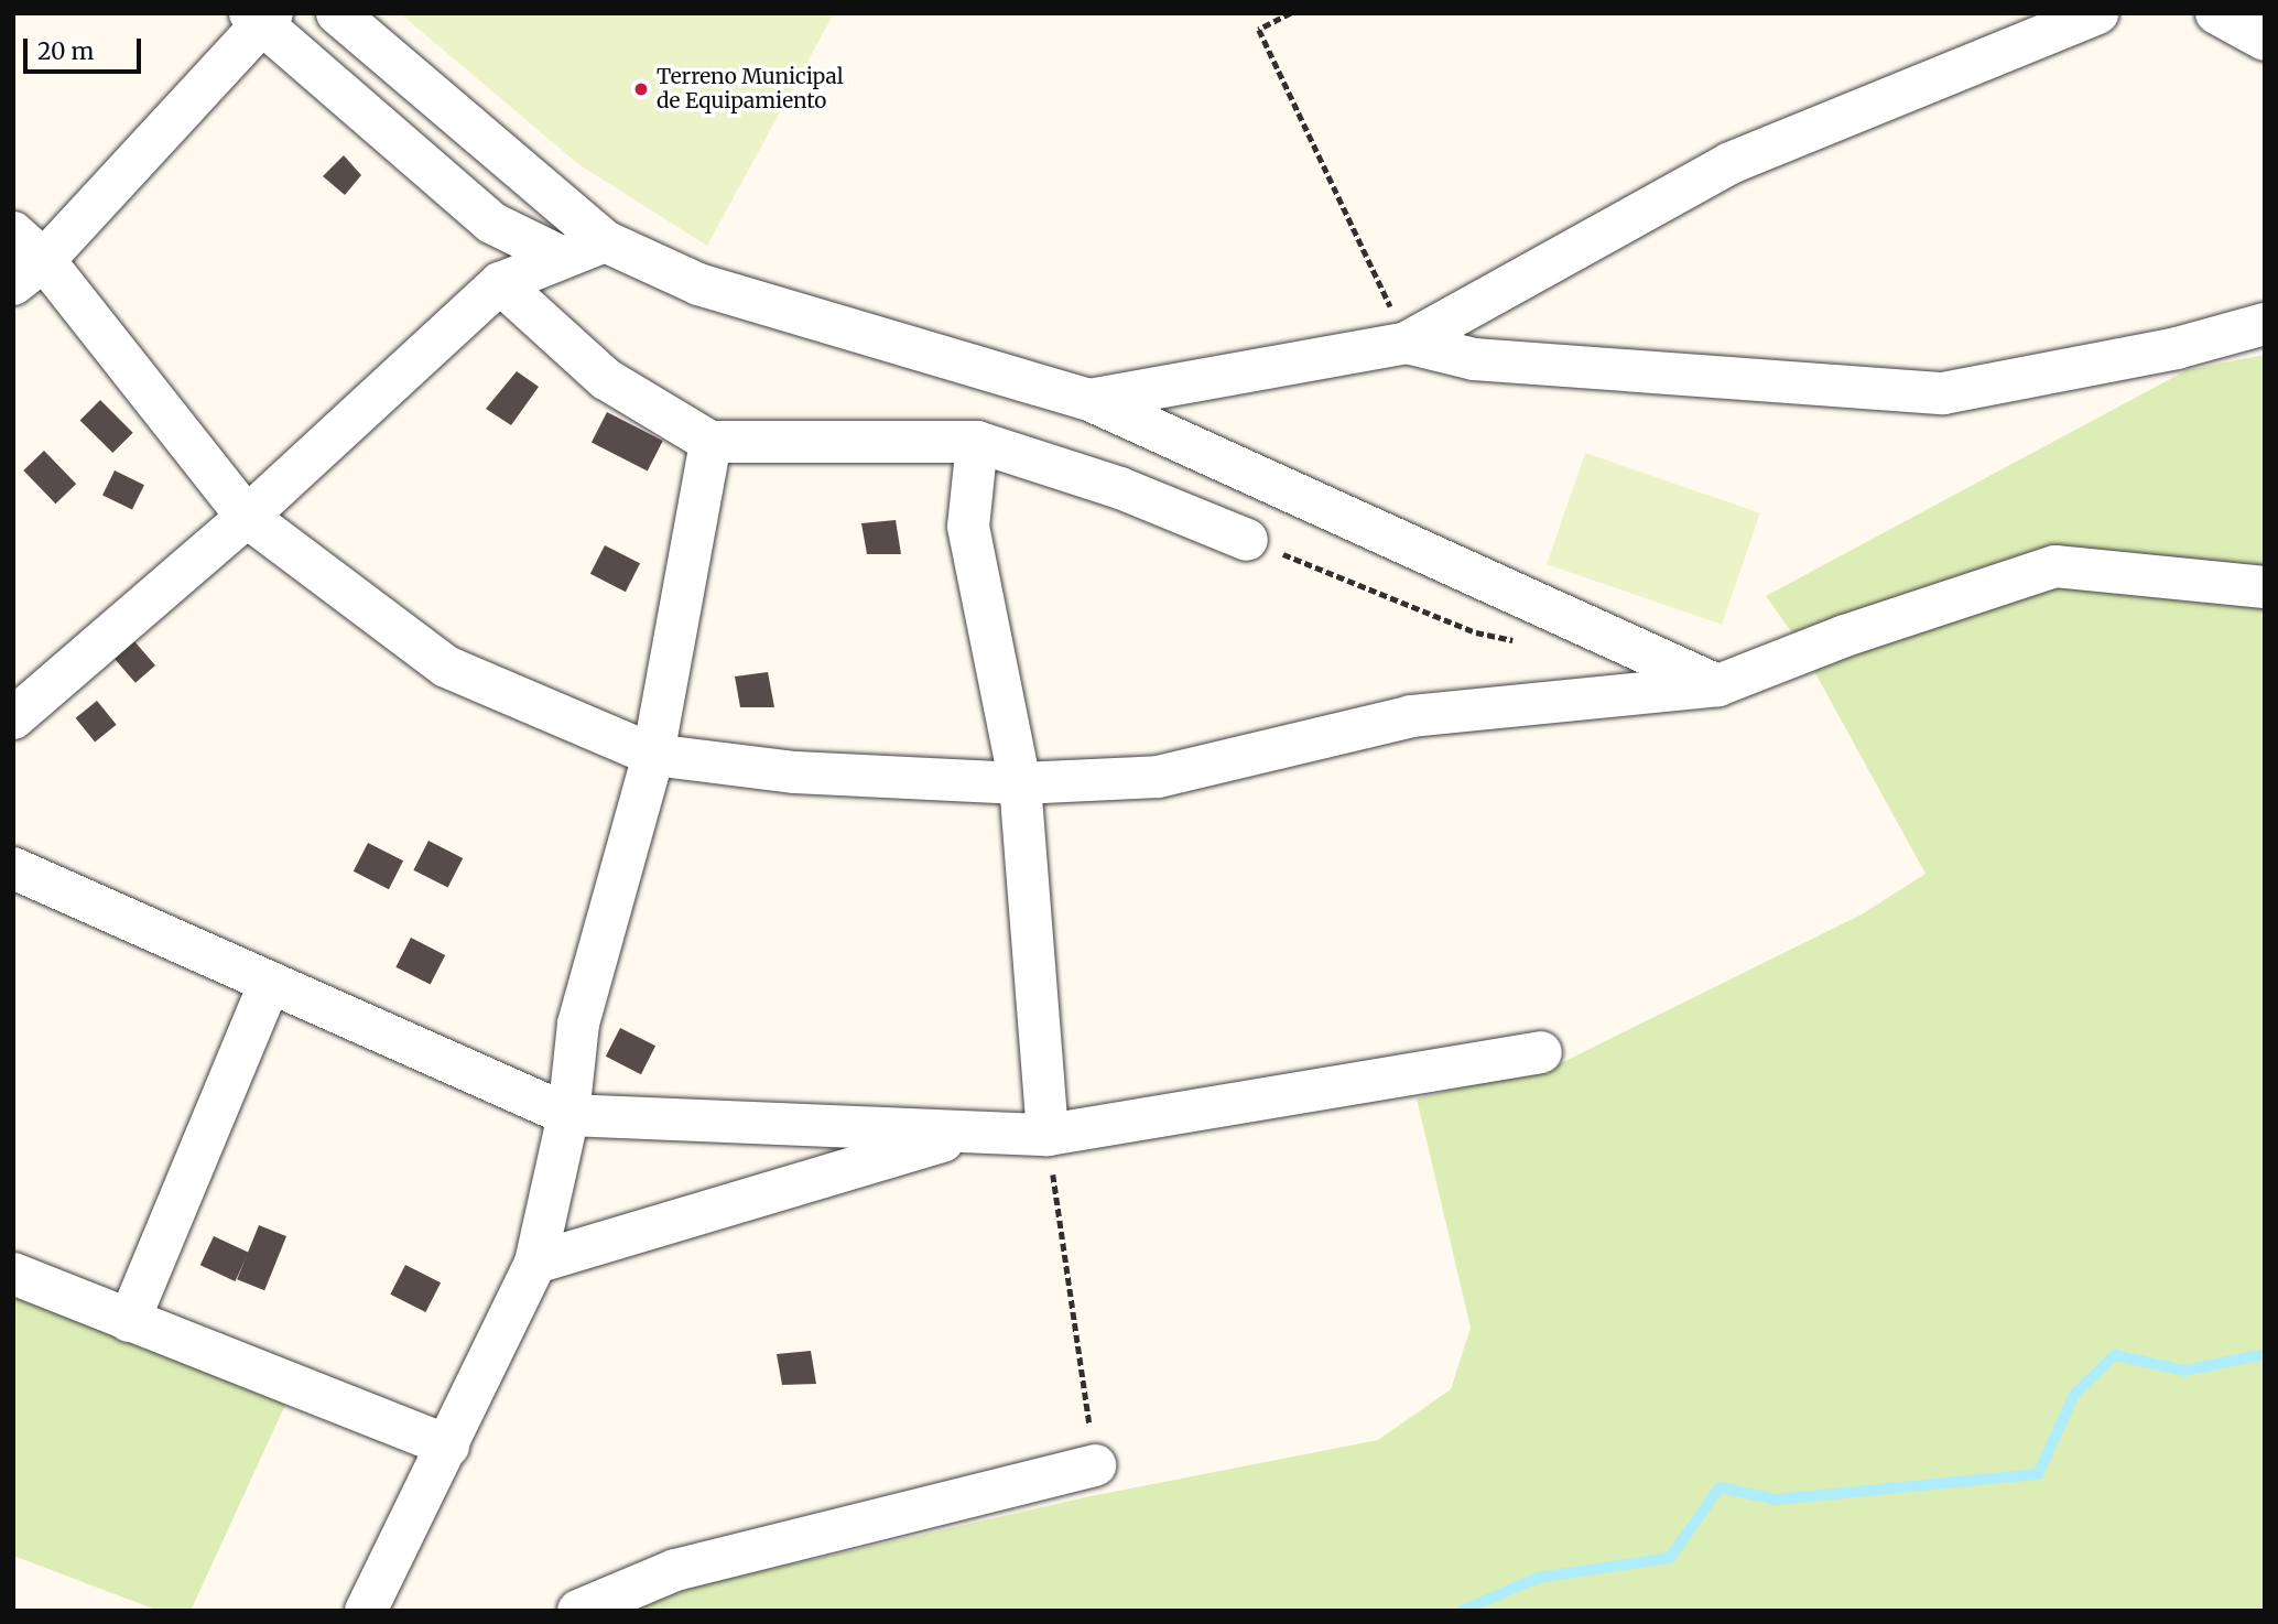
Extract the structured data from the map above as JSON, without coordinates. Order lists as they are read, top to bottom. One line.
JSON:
{"places":["Terreno Municipal de Equipamiento"],"scale_bar":"20 m"}
